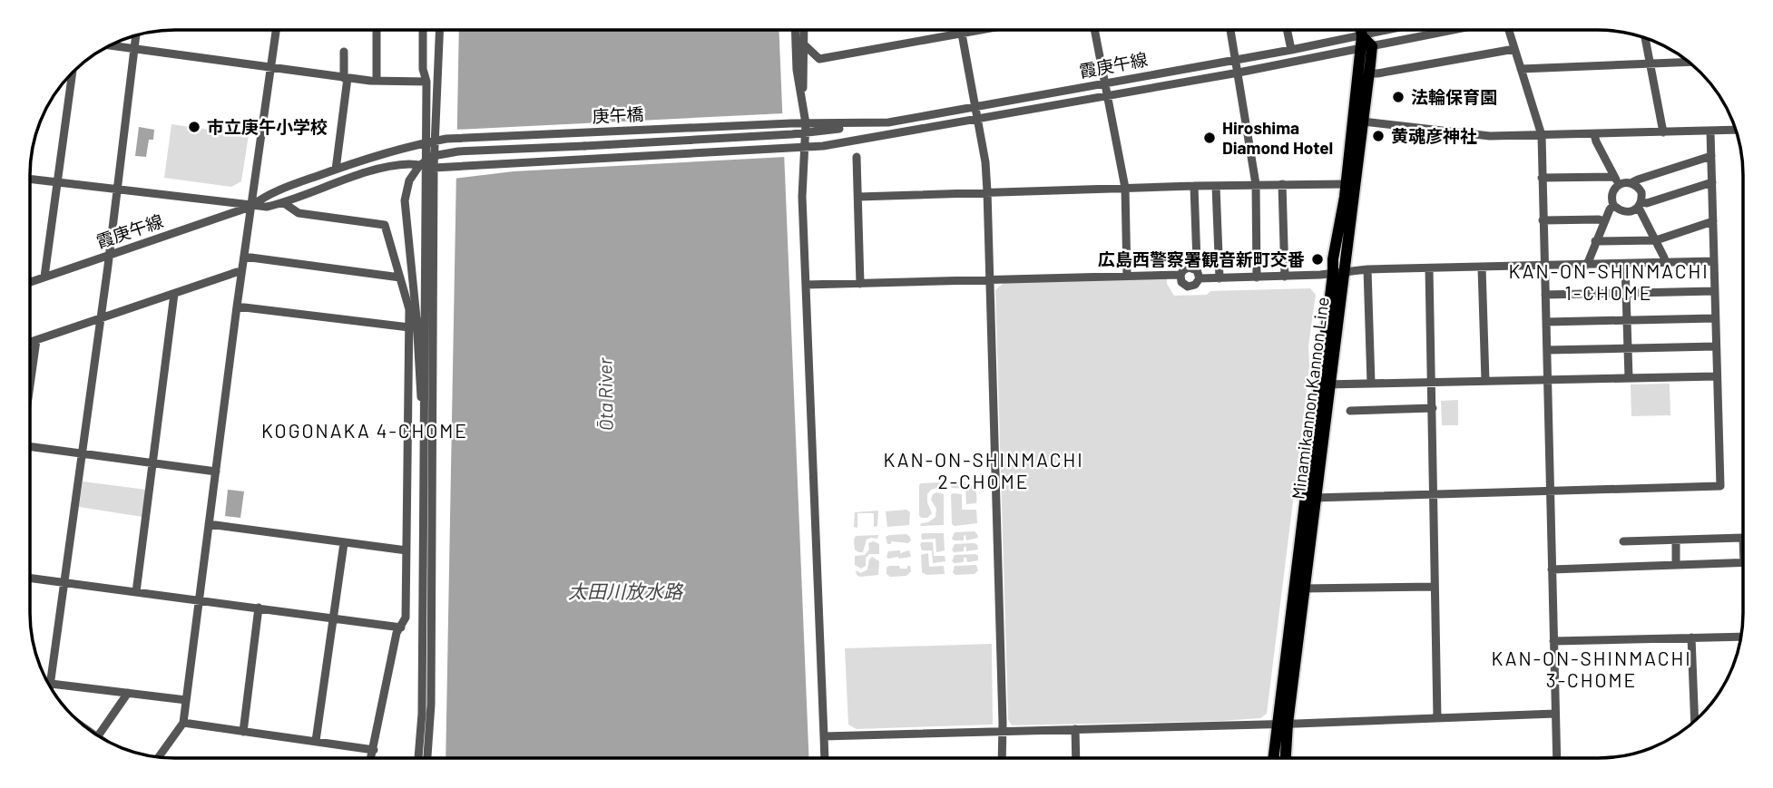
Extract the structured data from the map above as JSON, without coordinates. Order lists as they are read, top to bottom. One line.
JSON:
{"streets":{"main road":["Minamikannon Kannon Line"],"street":["霞庚午線","庚午橋"]},"crossings":[["霞庚午線","庚午橋"]],"districts":["KAN-ON-SHINMACHI 1-CHOME","KOGONAKA 4-CHOME","KAN-ON-SHINMACHI 2-CHOME","KAN-ON-SHINMACHI 3-CHOME"],"water":["Ōta River","太田川放水路"],"places":["法輪保育園","市立庚午小学校","黄魂彦神社","Hiroshima Diamond Hotel","広島西警察署観音新町交番"]}
